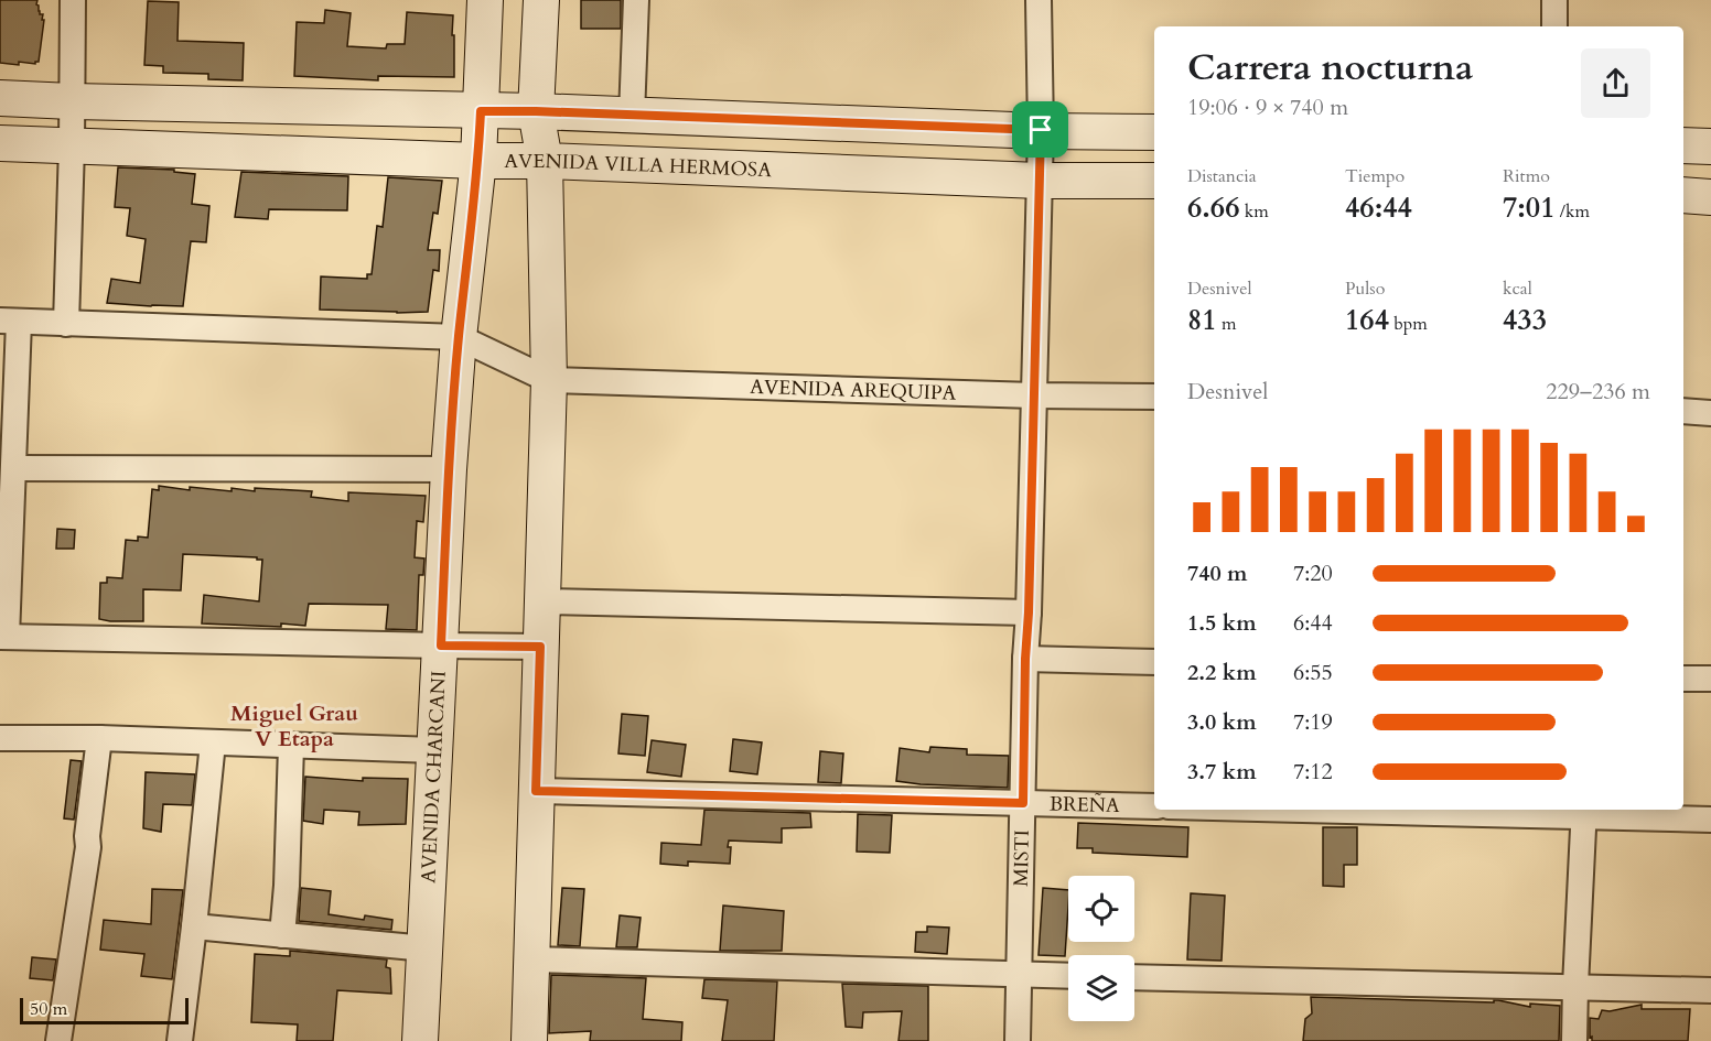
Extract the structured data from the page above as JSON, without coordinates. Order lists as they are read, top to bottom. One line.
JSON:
{"streets":{"street":["AVENIDA VILLA HERMOSA","AVENIDA AREQUIPA","AVENIDA CHARCANI","BREÑA","MISTI"]},"crossings":[["AVENIDA VILLA HERMOSA","AVENIDA CHARCANI"],["AVENIDA VILLA HERMOSA","MISTI"],["AVENIDA AREQUIPA","MISTI"],["BREÑA","MISTI"]],"districts":["Miguel Grau V Etapa"],"scale_bar":"50 m","page":{"heading":["Carrera nocturna","19:06 · 9 × 740 m"],"stats":[["Distancia","6.66 km"],["Tiempo","46:44"],["Ritmo","7:01 /km"],["Desnivel","81 m"],["Pulso","164 bpm"],["kcal","433"]],"chart":["Desnivel","229–236 m"],"list":[{"name":"740 m","note":"7:20"},{"name":"1.5 km","note":"6:44"},{"name":"2.2 km","note":"6:55"},{"name":"3.0 km","note":"7:19"},{"name":"3.7 km","note":"7:12"}],"scale":"50 m"}}
